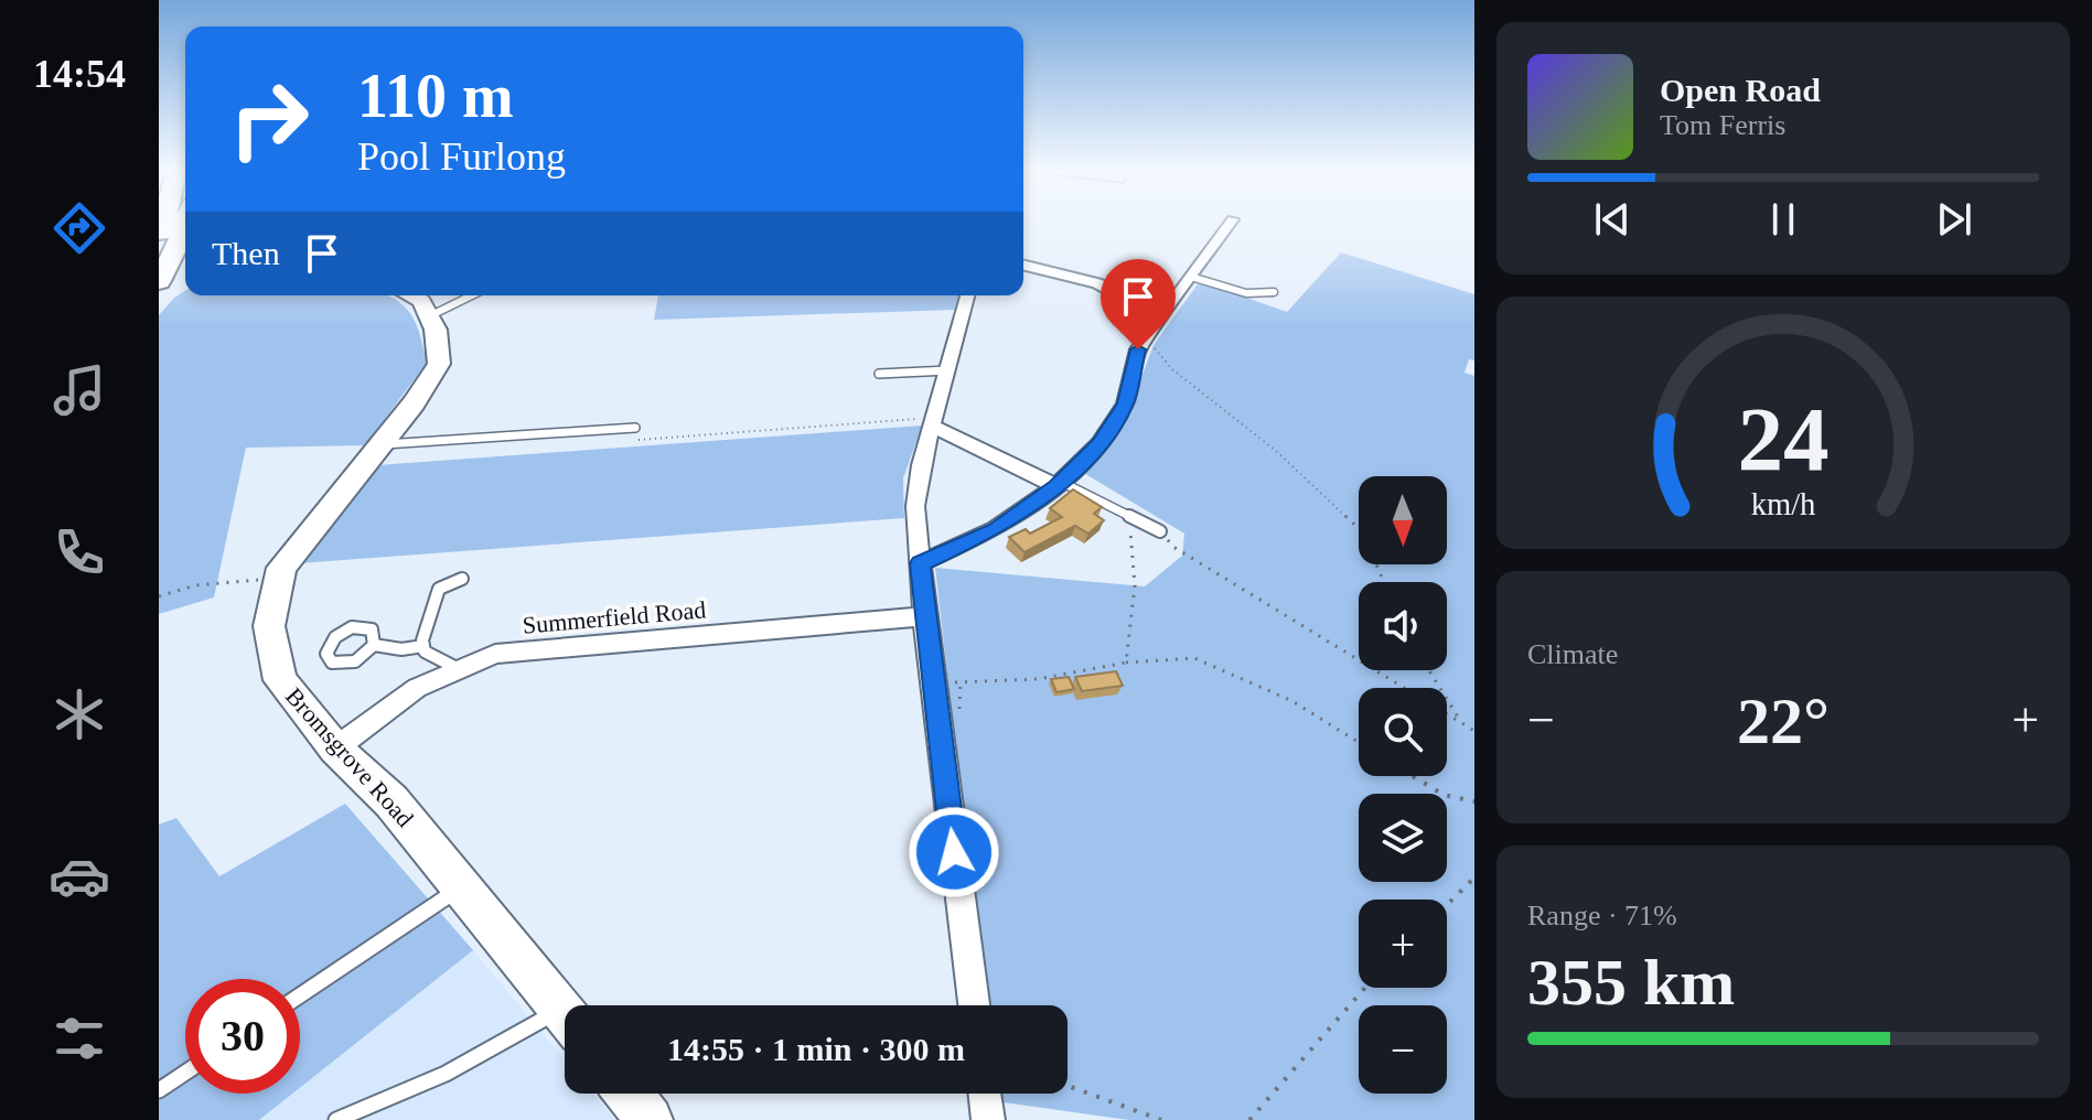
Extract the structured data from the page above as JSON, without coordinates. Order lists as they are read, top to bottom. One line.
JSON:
{"streets":{"street":["Summerfield Road","Bromsgrove Road"]},"crossings":[["Summerfield Road","Bromsgrove Road"]],"north":"bottom","page":{"tabs":"14:54","turn":["110 m","Pool Furlong"],"song":["Open Road","Tom Ferris"],"then":"Then","map_buttons":["+","−"],"tile":["Climate",["Range · 71%","355 km"]],"heat":["−","22°","+"],"limit":"30","trip":"14:55 · 1 min · 300 m","gauge":["24","km/h"]}}
